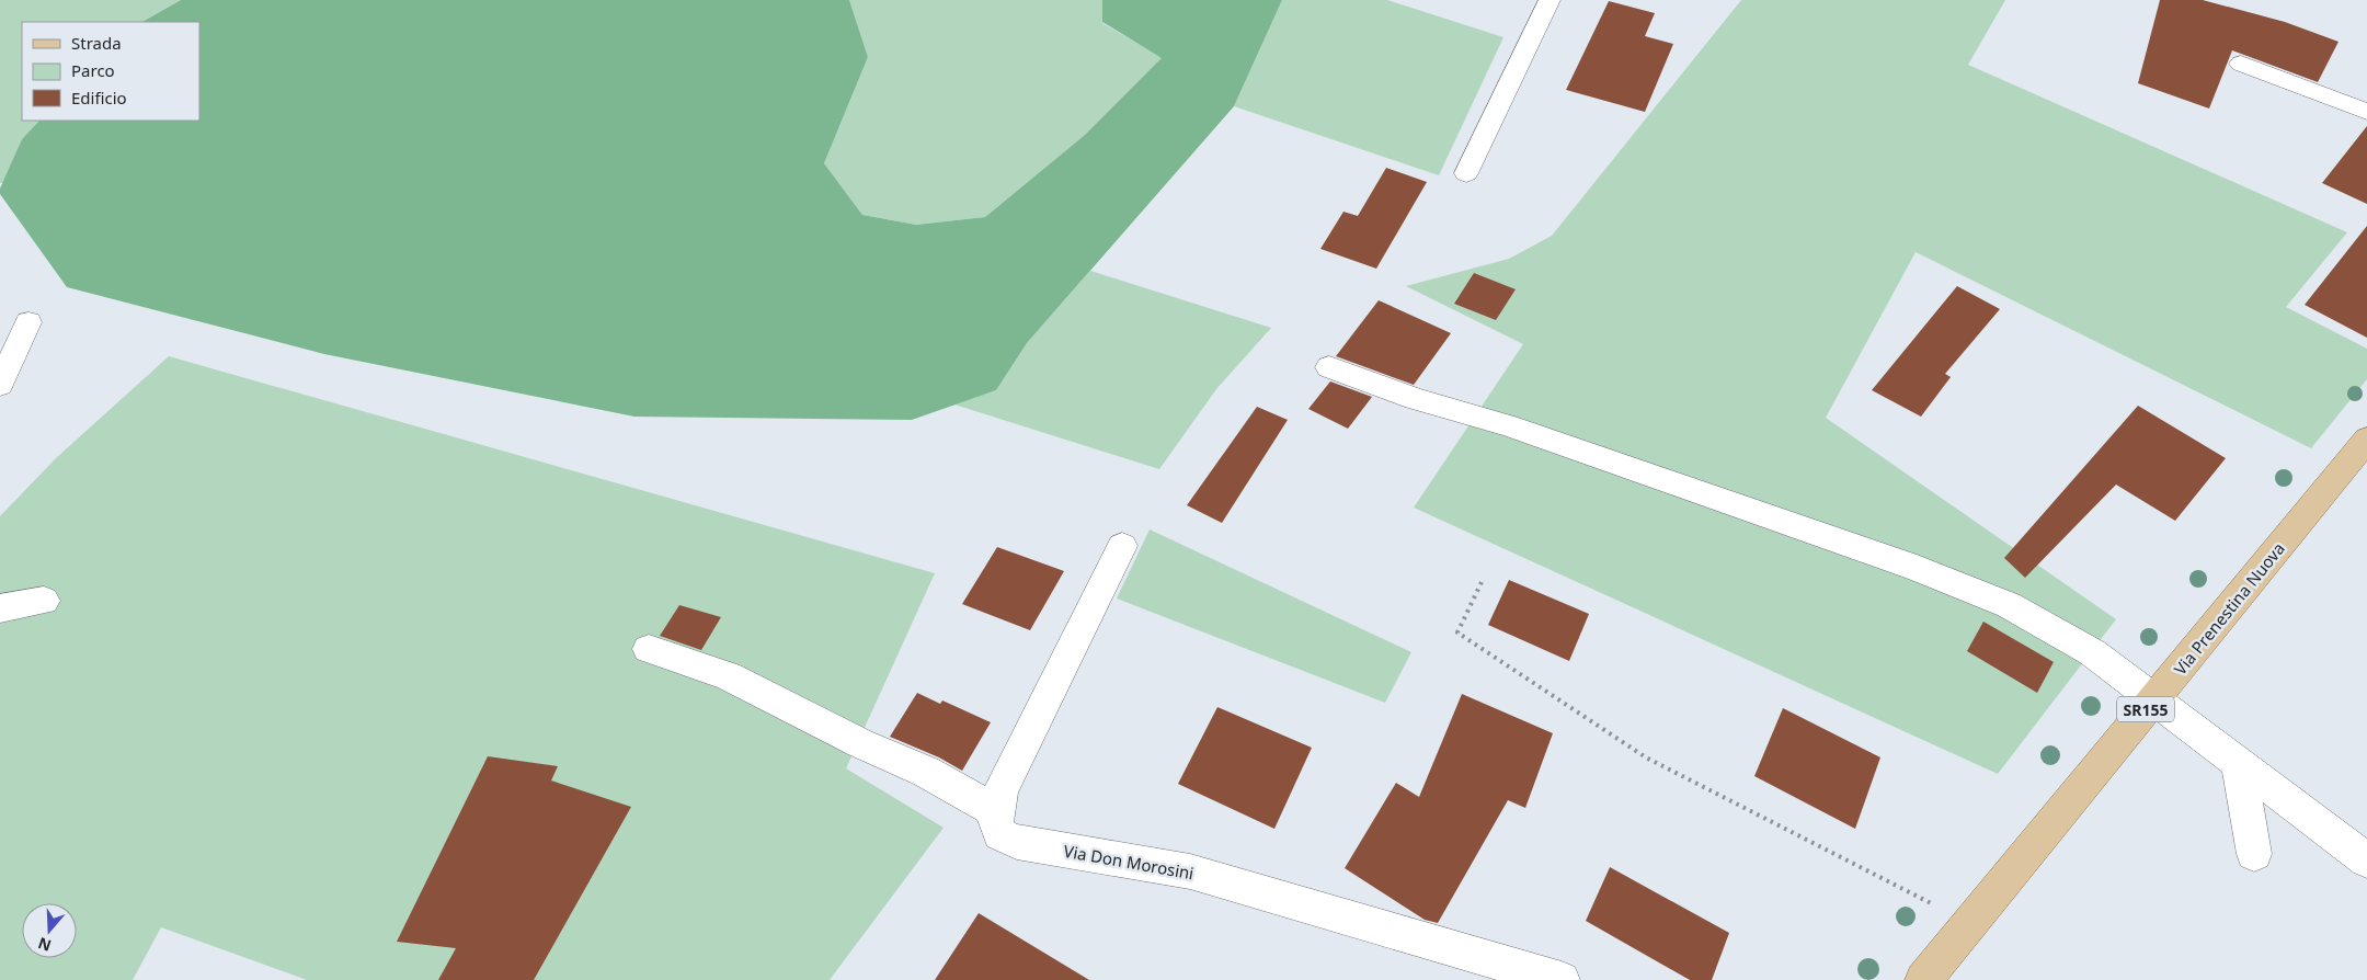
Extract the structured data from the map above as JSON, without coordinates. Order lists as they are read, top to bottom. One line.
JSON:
{"streets":{"main road":["Via Prenestina Nuova","SR155"],"street":["Via Don Morosini"]},"legend":["Strada","Parco","Edificio"],"north":"bottom"}
